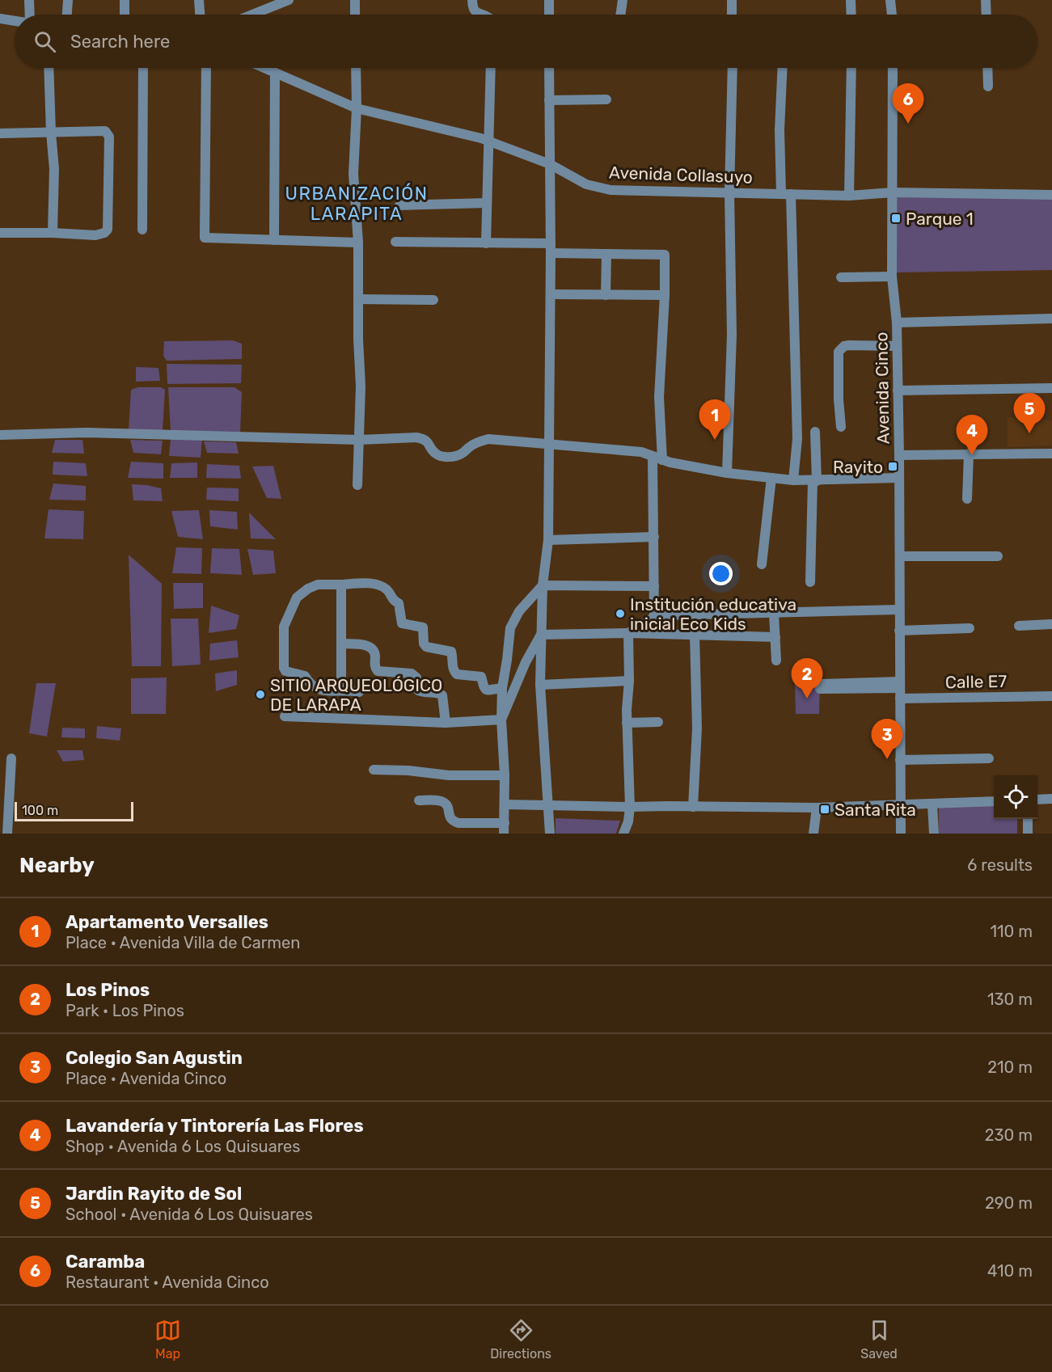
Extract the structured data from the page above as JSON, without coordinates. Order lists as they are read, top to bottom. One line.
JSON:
{"streets":{"street":["Avenida Collasuyo","Avenida Cinco","Calle E7"]},"crossings":[["Avenida Collasuyo","Avenida Cinco"],["Avenida Cinco","Calle E7"]],"districts":["URBANIZACIÓN LARAPITA"],"places":{"transit":["Parque 1","Rayito","Santa Rita"],"other":["Institución educativa inicial Eco Kids","SITIO ARQUEOLÓGICO DE LARAPA"]},"scale_bar":"100 m","page":{"search":"Search here","pins":["6","5","1","4","2","3"],"scale":"100 m","heading":["Nearby","6 results"],"list":[{"mark":"1","name":"Apartamento Versalles","note":"Place · Avenida Villa de Carmen","value":"110 m"},{"mark":"2","name":"Los Pinos","note":"Park · Los Pinos","value":"130 m"},{"mark":"3","name":"Colegio San Agustin","note":"Place · Avenida Cinco","value":"210 m"},{"mark":"4","name":"Lavandería y Tintorería Las Flores","note":"Shop · Avenida 6 Los Quisuares","value":"230 m"},{"mark":"5","name":"Jardin Rayito de Sol","note":"School · Avenida 6 Los Quisuares","value":"290 m"},{"mark":"6","name":"Caramba","note":"Restaurant · Avenida Cinco","value":"410 m"}],"nav":["Map","Directions","Saved"]}}
